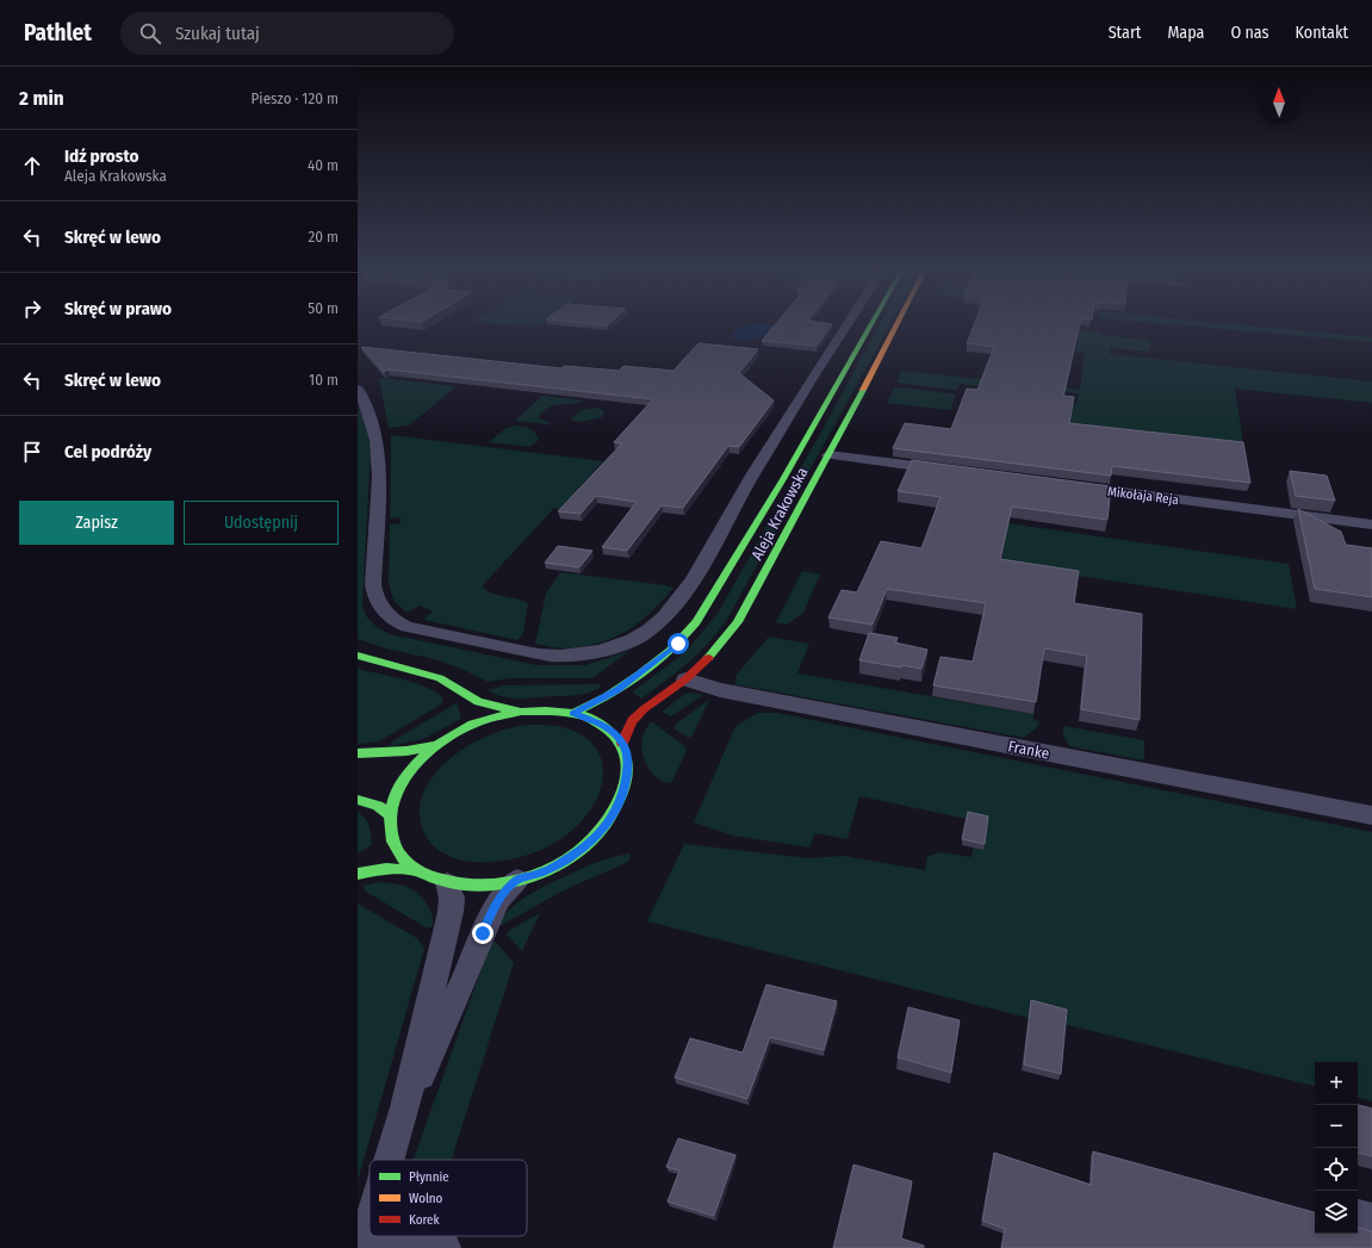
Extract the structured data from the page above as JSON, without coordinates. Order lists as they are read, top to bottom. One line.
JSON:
{"streets":{"main road":["Aleja Krakowska"],"street":["Mikołaja Reja","Franke"]},"crossings":[["Aleja Krakowska","Franke"]],"legend":["Płynnie","Wolno","Korek"],"north":"top","page":{"header":"Pathlet","search":"Szukaj tutaj","nav":["Start","Mapa","O nas","Kontakt"],"heading":["2 min","Pieszo · 120 m"],"list":[["Idź prosto","Aleja Krakowska","40 m"],["Skręć w lewo","20 m"],["Skręć w prawo","50 m"],["Skręć w lewo","10 m"],"Cel podróży"],"buttons":["Zapisz","Udostępnij"],"map_buttons":["+","−"]}}
